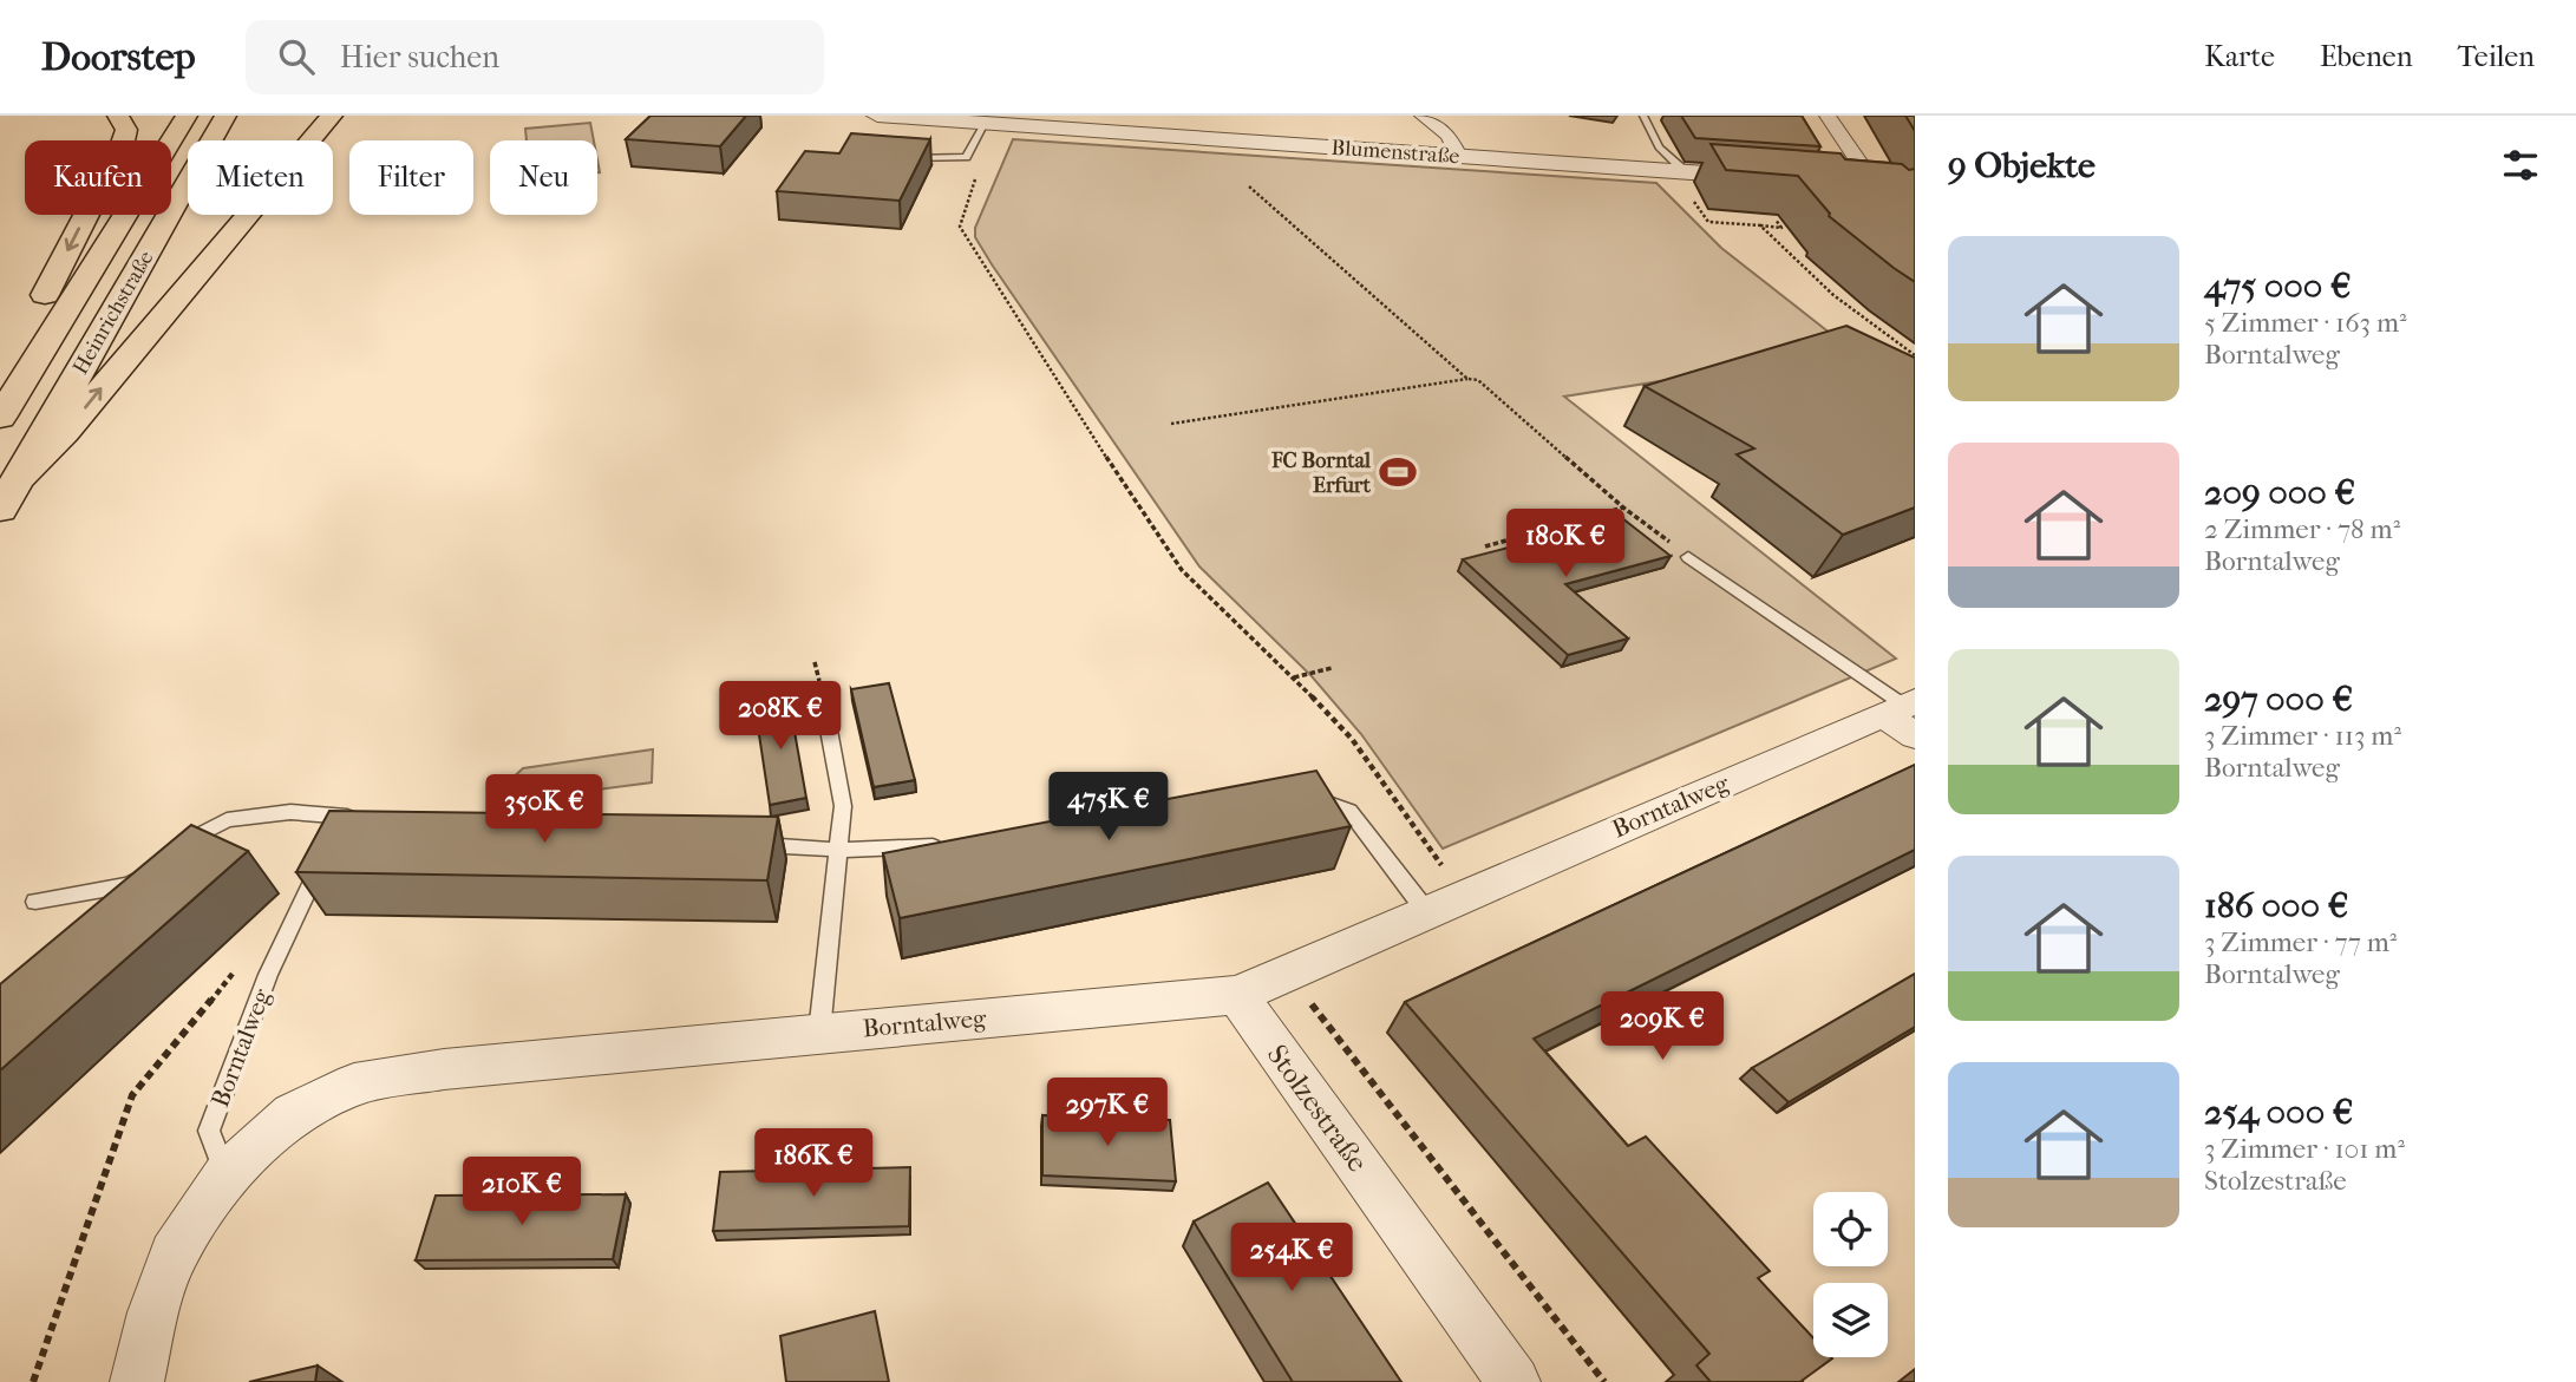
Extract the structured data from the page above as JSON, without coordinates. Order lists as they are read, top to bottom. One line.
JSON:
{"streets":{"highway":["Heinrichstraße"],"street":["Blumenstraße","Borntalweg","Stolzestraße"]},"crossings":[["Borntalweg","Stolzestraße"]],"places":{"sports":["FC Borntal Erfurt"]},"page":{"header":"Doorstep","search":"Hier suchen","nav":["Karte","Ebenen","Teilen"],"heading":"9 Objekte","chip":["Kaufen","Mieten","Filter","Neu"],"list":[{"name":"475 000 €","note":"5 Zimmer · 163 m² · Borntalweg"},{"name":"209 000 €","note":"2 Zimmer · 78 m² · Borntalweg"},{"name":"297 000 €","note":"3 Zimmer · 113 m² · Borntalweg"},{"name":"186 000 €","note":"3 Zimmer · 77 m² · Borntalweg"},{"name":"254 000 €","note":"3 Zimmer · 101 m² · Stolzestraße"}],"price":["180K €","208K €","475K €","350K €","209K €","297K €","186K €","210K €","254K €"]}}
